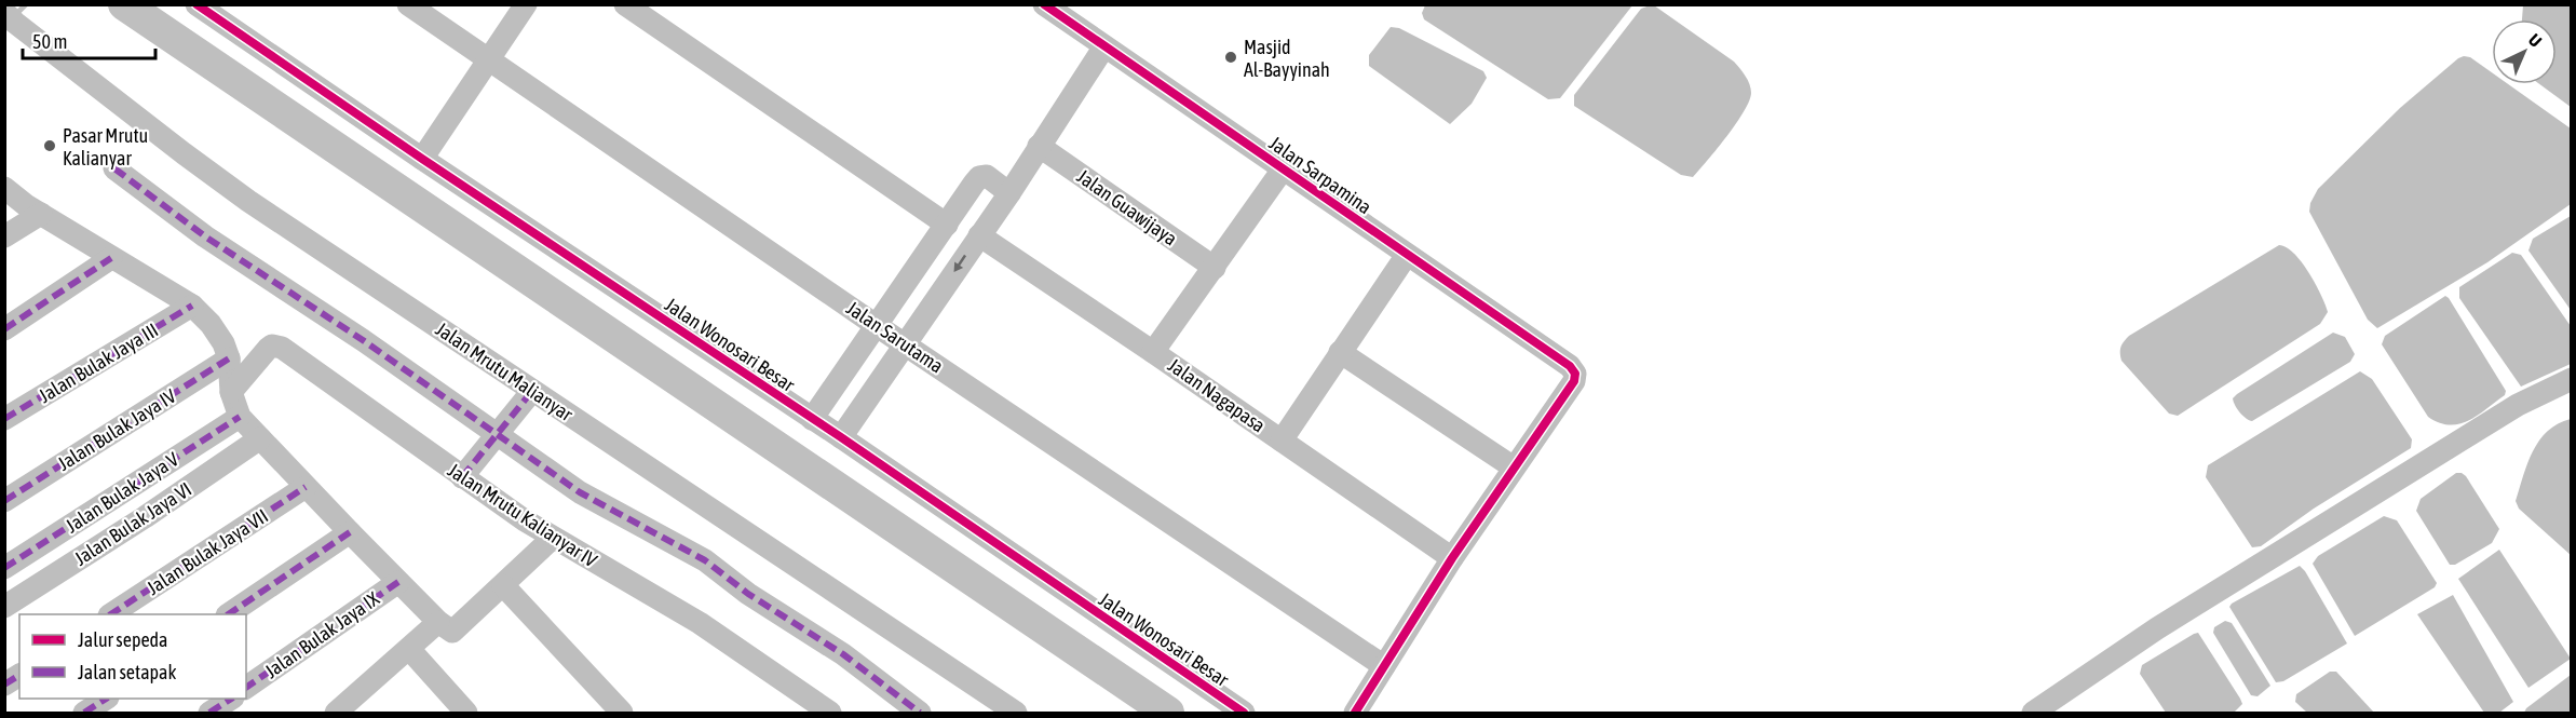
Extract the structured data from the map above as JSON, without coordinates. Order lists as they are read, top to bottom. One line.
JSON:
{"streets":{"street":["Jalan Sarpamina","Jalan Guawijaya","Jalan Sarutama","Jalan Wonosari Besar","Jalan Bulak Jaya III","Jalan Mrutu Malianyar","Jalan Nagapasa","Jalan Bulak Jaya IV","Jalan Bulak Jaya V","Jalan Mrutu Kalianyar IV","Jalan Bulak Jaya VI","Jalan Bulak Jaya VII","Jalan Bulak Jaya IX"]},"places":["Masjid Al-Bayyinah","Pasar Mrutu Kalianyar"],"legend":["Jalur sepeda","Jalan setapak"],"scale_bar":"50 m","north":"top right"}
